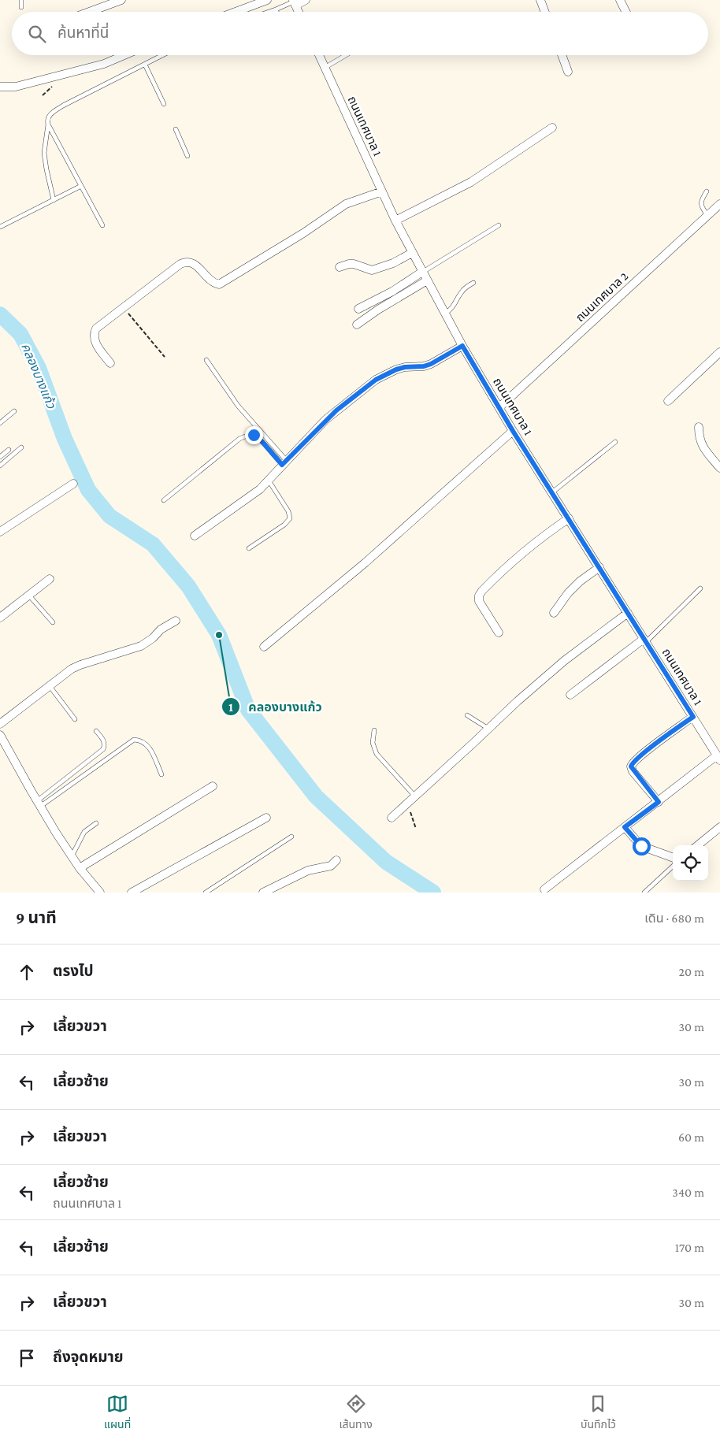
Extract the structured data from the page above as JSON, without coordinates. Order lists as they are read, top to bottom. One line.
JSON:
{"streets":{"street":["ถนนเทศบาล 1","ถนนเทศบาล 2"]},"crossings":[["ถนนเทศบาล 1","ถนนเทศบาล 2"]],"water":["คลองบางแก้ว"],"places":["คลองบางแก้ว"],"page":{"search":"ค้นหาที่นี่","heading":["9 นาที","เดิน · 680 m"],"list":[["ตรงไป","20 m"],["เลี้ยวขวา","30 m"],["เลี้ยวซ้าย","30 m"],["เลี้ยวขวา","60 m"],["เลี้ยวซ้าย","ถนนเทศบาล 1","340 m"],["เลี้ยวซ้าย","170 m"],["เลี้ยวขวา","30 m"],"ถึงจุดหมาย"],"nav":["แผนที่","เส้นทาง","บันทึกไว้"]}}
